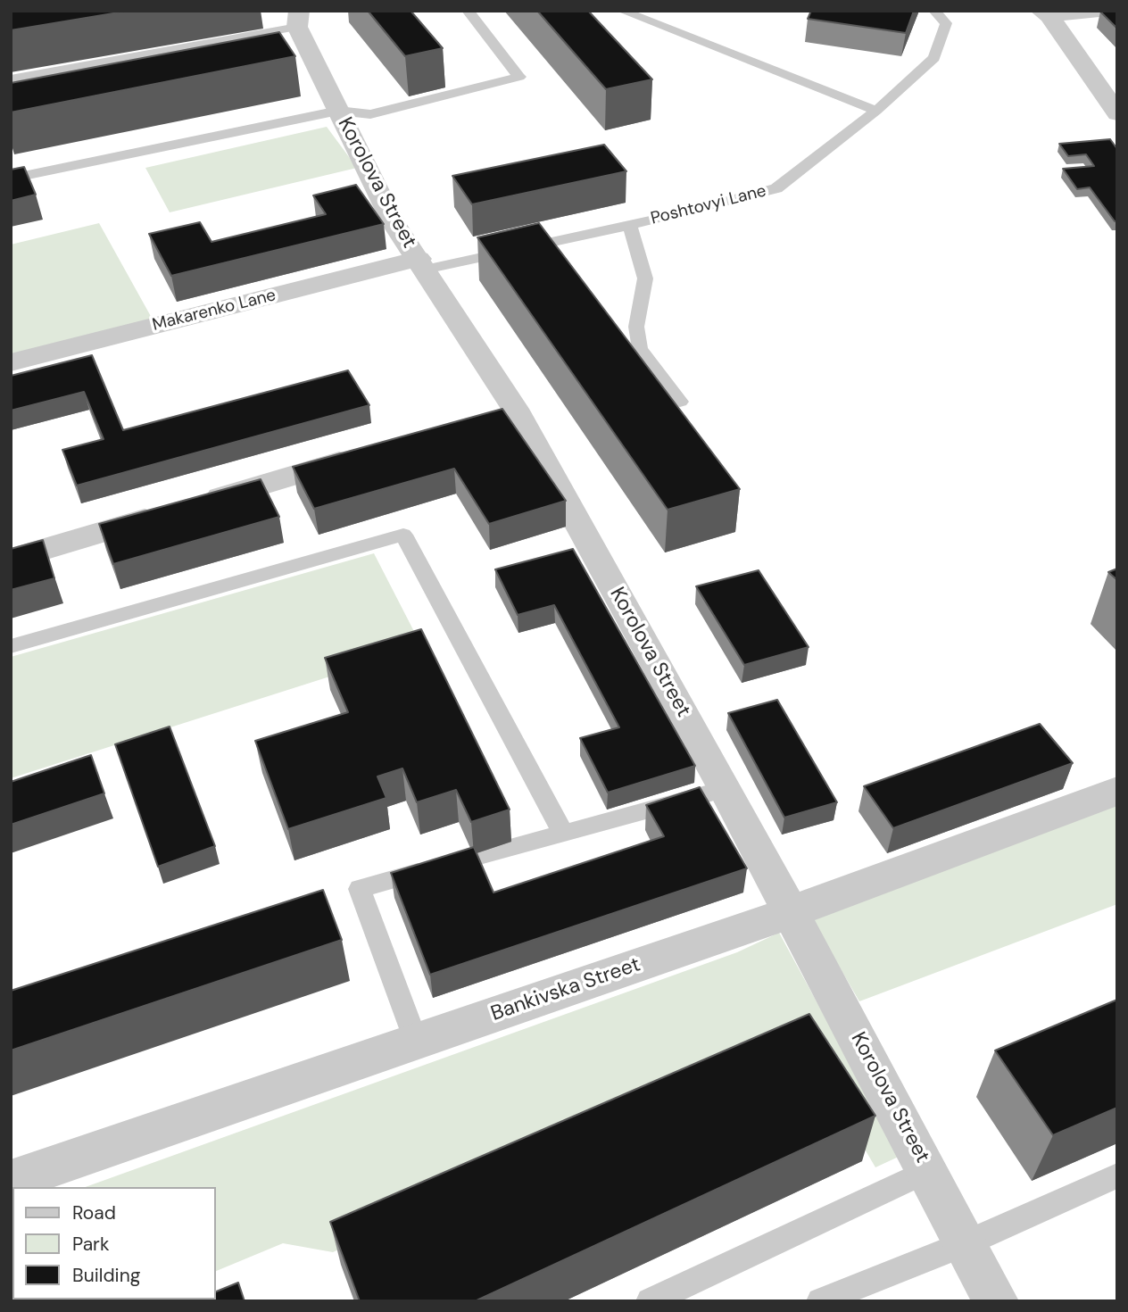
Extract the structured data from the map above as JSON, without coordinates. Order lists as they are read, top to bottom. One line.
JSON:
{"streets":{"street":["Korolova Street","Makarenko Lane","Bankivska Street"],"lane":["Poshtovyi Lane"]},"crossings":[["Korolova Street","Poshtovyi Lane"],["Korolova Street","Makarenko Lane"],["Korolova Street","Bankivska Street"],["Poshtovyi Lane","Makarenko Lane"]],"legend":["Road","Park","Building"]}
